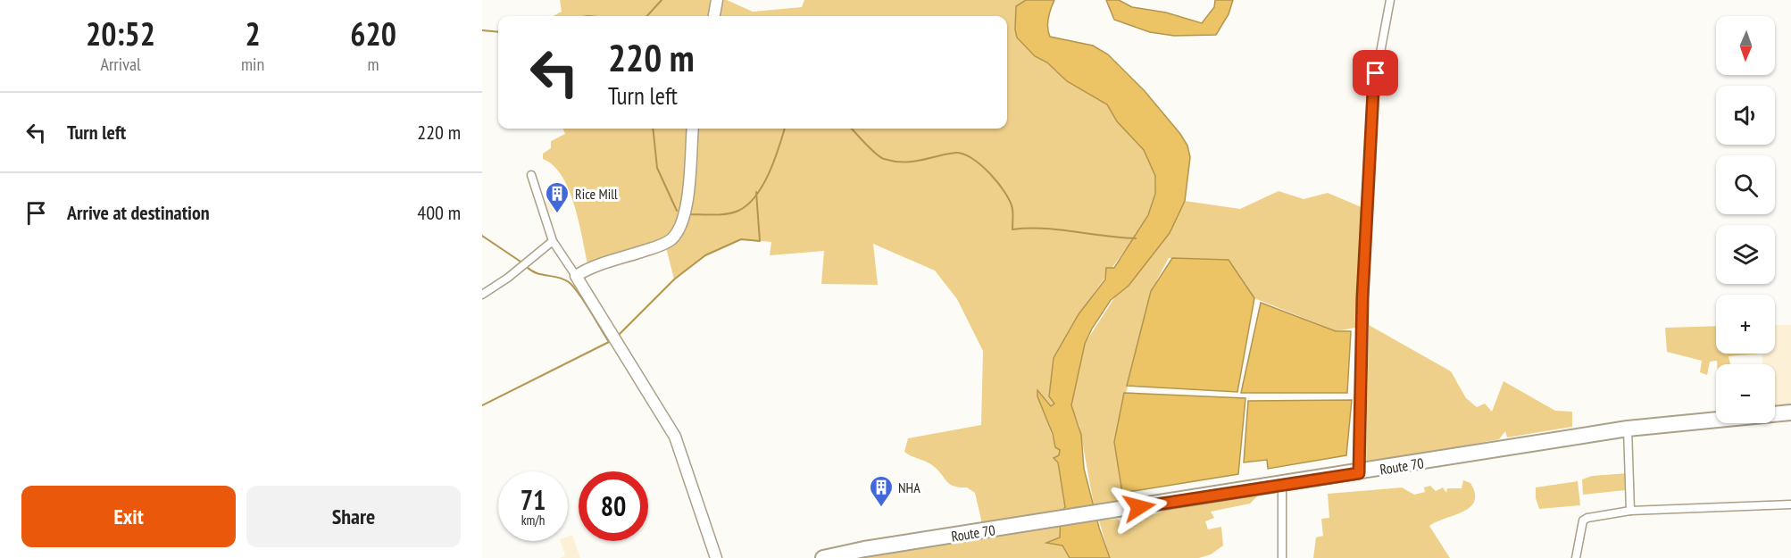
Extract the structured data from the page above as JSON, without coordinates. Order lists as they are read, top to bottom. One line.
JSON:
{"streets":{"highway":["Route 70"]},"places":{"building":["Rice Mill","NHA"]},"north":"bottom","page":{"eta":["20:52","Arrival","2","min","620","m"],"map_buttons":["+","−"],"turn":["220 m","Turn left"],"list":[{"name":"Turn left","value":"220 m"},{"name":"Arrive at destination","value":"400 m"}],"speed":"71 km/h","limit":"80","buttons":["Exit","Share"]}}
